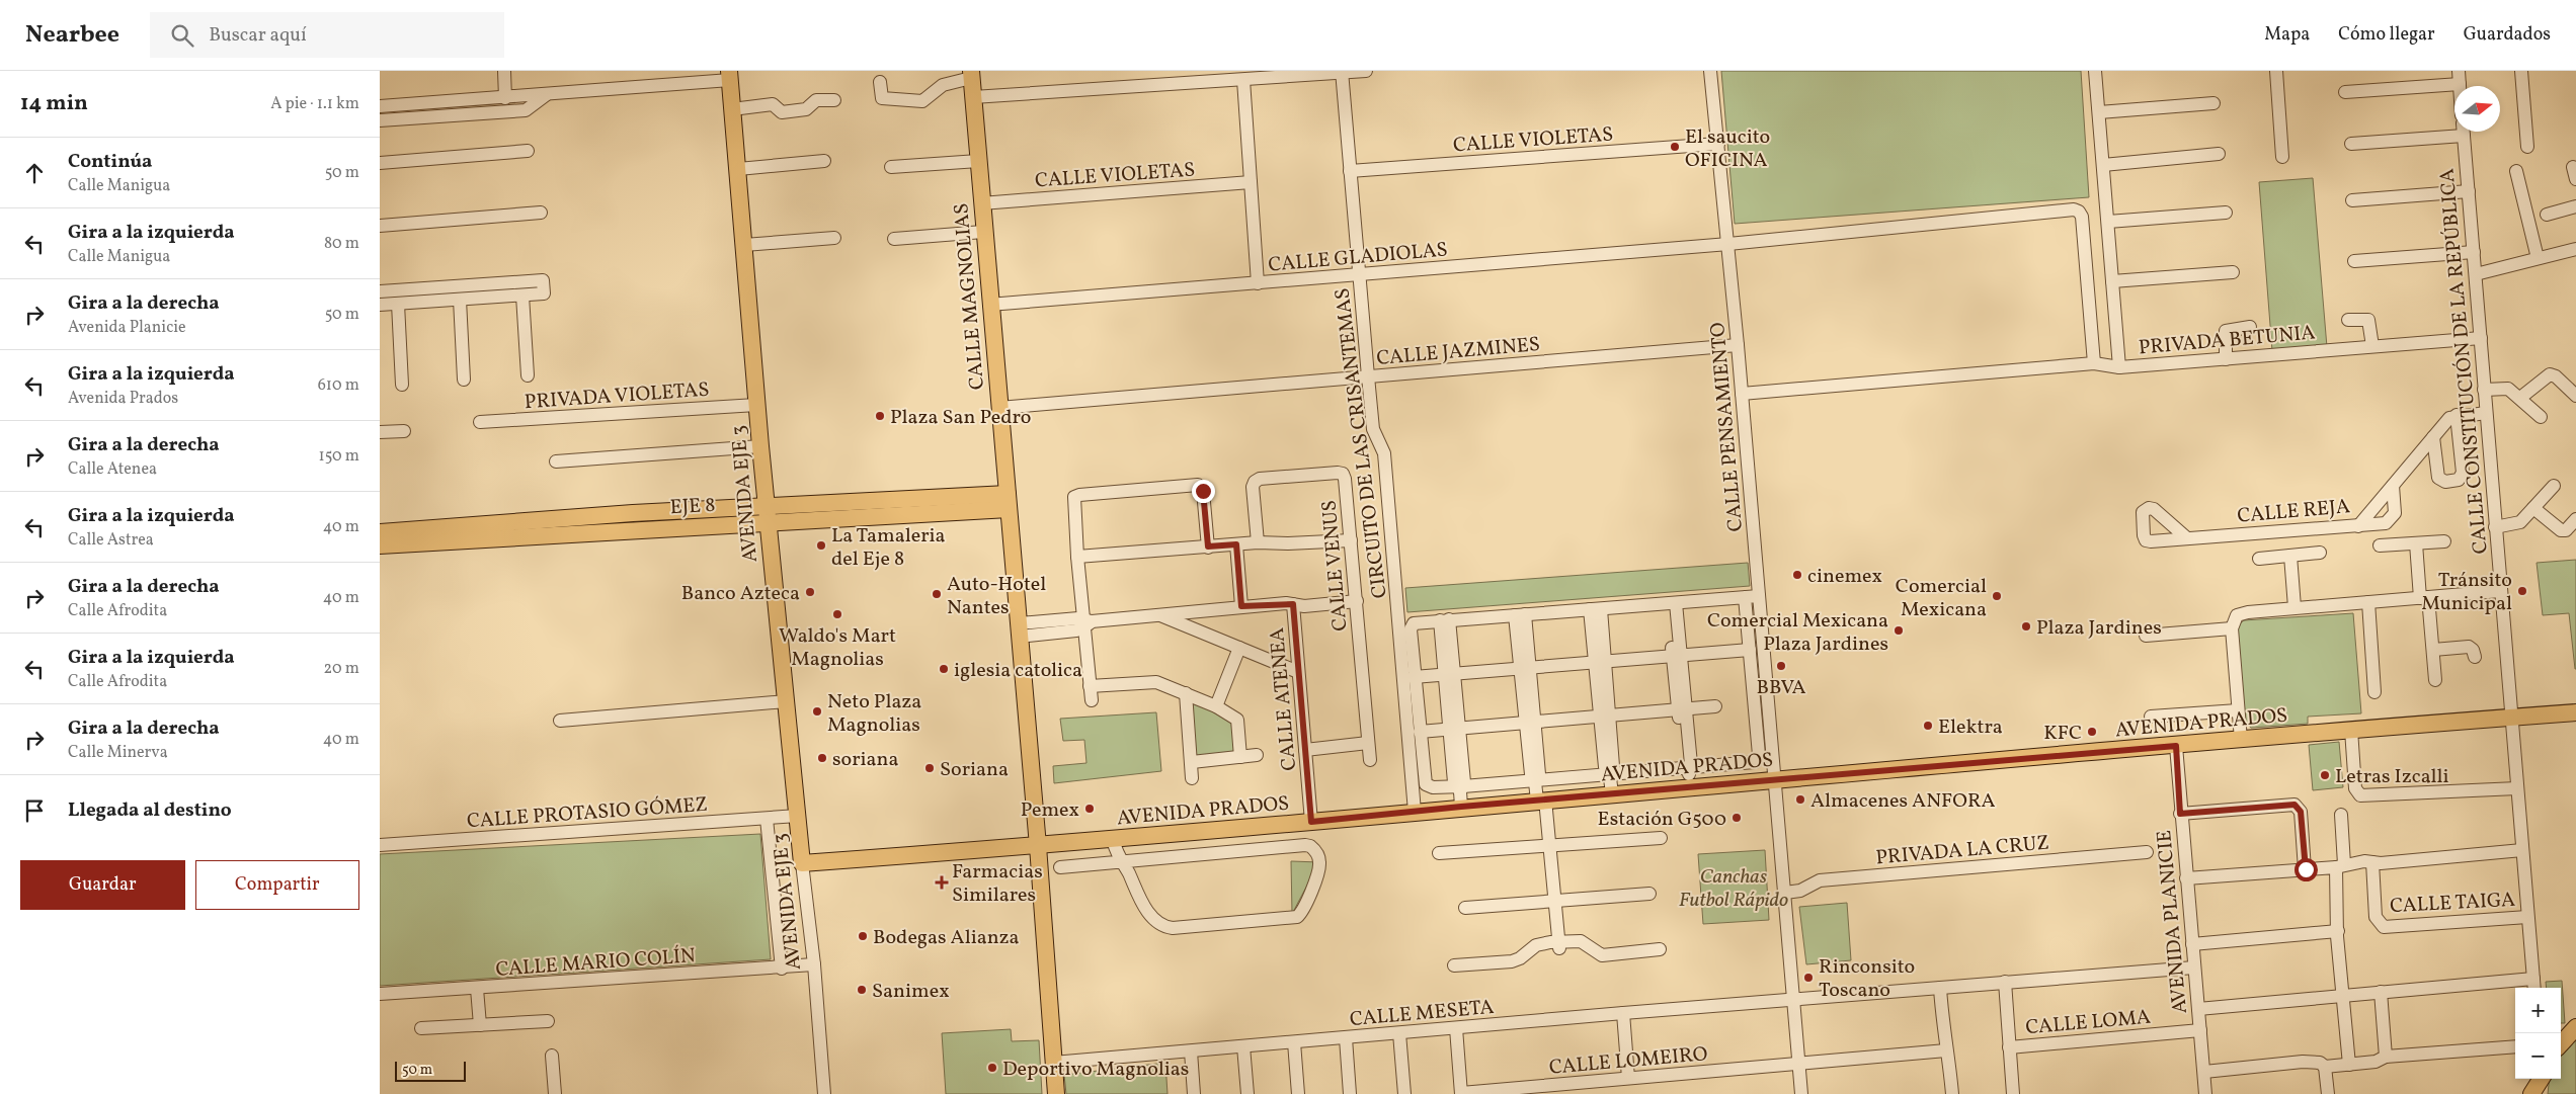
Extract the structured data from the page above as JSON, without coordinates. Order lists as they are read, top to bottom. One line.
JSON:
{"streets":{"main road":["CALLE MAGNOLIAS","AVENIDA EJE 3","EJE 8","AVENIDA PRADOS"],"street":["CALLE VIOLETAS","CALLE GLADIOLAS","PRIVADA BETUNIA","CALLE JAZMINES","CALLE CONSTITUCIÓN DE LA REPÚBLICA","PRIVADA VIOLETAS","CALLE PENSAMIENTO","CIRCUITO DE LAS CRISANTEMAS","CALLE REJA","CALLE VENUS","CALLE ATENEA","CALLE PROTASIO GÓMEZ","PRIVADA LA CRUZ","CALLE TAIGA","AVENIDA PLANICIE","CALLE MARIO COLÍN","CALLE MESETA","CALLE LOMA","CALLE LOMEIRO"]},"crossings":[["CALLE VIOLETAS","CALLE MAGNOLIAS"],["CALLE VIOLETAS","CALLE PENSAMIENTO"],["CALLE VIOLETAS","CIRCUITO DE LAS CRISANTEMAS"],["CALLE GLADIOLAS","CALLE MAGNOLIAS"],["CALLE GLADIOLAS","CALLE PENSAMIENTO"],["CALLE GLADIOLAS","CIRCUITO DE LAS CRISANTEMAS"],["CALLE MAGNOLIAS","CALLE JAZMINES"],["CALLE MAGNOLIAS","EJE 8"],["CALLE MAGNOLIAS","AVENIDA PRADOS"],["CALLE MAGNOLIAS","CALLE MESETA"],["PRIVADA BETUNIA","CALLE CONSTITUCIÓN DE LA REPÚBLICA"],["CALLE JAZMINES","CALLE PENSAMIENTO"],["CALLE JAZMINES","CIRCUITO DE LAS CRISANTEMAS"],["CALLE CONSTITUCIÓN DE LA REPÚBLICA","AVENIDA PRADOS"],["CALLE CONSTITUCIÓN DE LA REPÚBLICA","CALLE TAIGA"],["PRIVADA VIOLETAS","AVENIDA EJE 3"],["CALLE PENSAMIENTO","AVENIDA PRADOS"],["CALLE PENSAMIENTO","PRIVADA LA CRUZ"],["CALLE PENSAMIENTO","CALLE MESETA"],["CALLE PENSAMIENTO","CALLE LOMEIRO"],["CIRCUITO DE LAS CRISANTEMAS","AVENIDA PRADOS"],["AVENIDA EJE 3","EJE 8"],["AVENIDA EJE 3","AVENIDA PRADOS"],["AVENIDA EJE 3","CALLE PROTASIO GÓMEZ"],["AVENIDA EJE 3","CALLE MARIO COLÍN"],["CALLE ATENEA","AVENIDA PRADOS"],["AVENIDA PRADOS","AVENIDA PLANICIE"],["AVENIDA PLANICIE","CALLE MESETA"],["AVENIDA PLANICIE","CALLE LOMA"]],"parks":["Canchas Futbol Rápido"],"places":{"other":["El saucito OFICINA","Plaza San Pedro","La Tamaleria del Eje 8","cinemex","Tránsito Municipal","Banco Azteca","Auto-Hotel Nantes","Comercial Mexicana","Waldo's Mart Magnolias","Plaza Jardines","Comercial Mexicana Plaza Jardines","BBVA","iglesia catolica","Neto Plaza Magnolias","Elektra","KFC","soriana","Soriana","Letras Izcalli","Almacenes ANFORA","Pemex","Estación G500","Bodegas Alianza","Rinconsito Toscano","Sanimex","Deportivo Magnolias"],"health":["Farmacias Similares"]},"scale_bar":"50 m","north":"right","page":{"header":"Nearbee","search":"Buscar aquí","nav":["Mapa","Cómo llegar","Guardados"],"heading":["14 min","A pie · 1.1 km"],"list":[["Continúa","Calle Manigua","50 m"],["Gira a la izquierda","Calle Manigua","80 m"],["Gira a la derecha","Avenida Planicie","50 m"],["Gira a la izquierda","Avenida Prados","610 m"],["Gira a la derecha","Calle Atenea","150 m"],["Gira a la izquierda","Calle Astrea","40 m"],["Gira a la derecha","Calle Afrodita","40 m"],["Gira a la izquierda","Calle Afrodita","20 m"],["Gira a la derecha","Calle Minerva","40 m"],"Llegada al destino"],"buttons":["Guardar","Compartir"],"map_buttons":["+","−"],"scale":"50 m"}}
